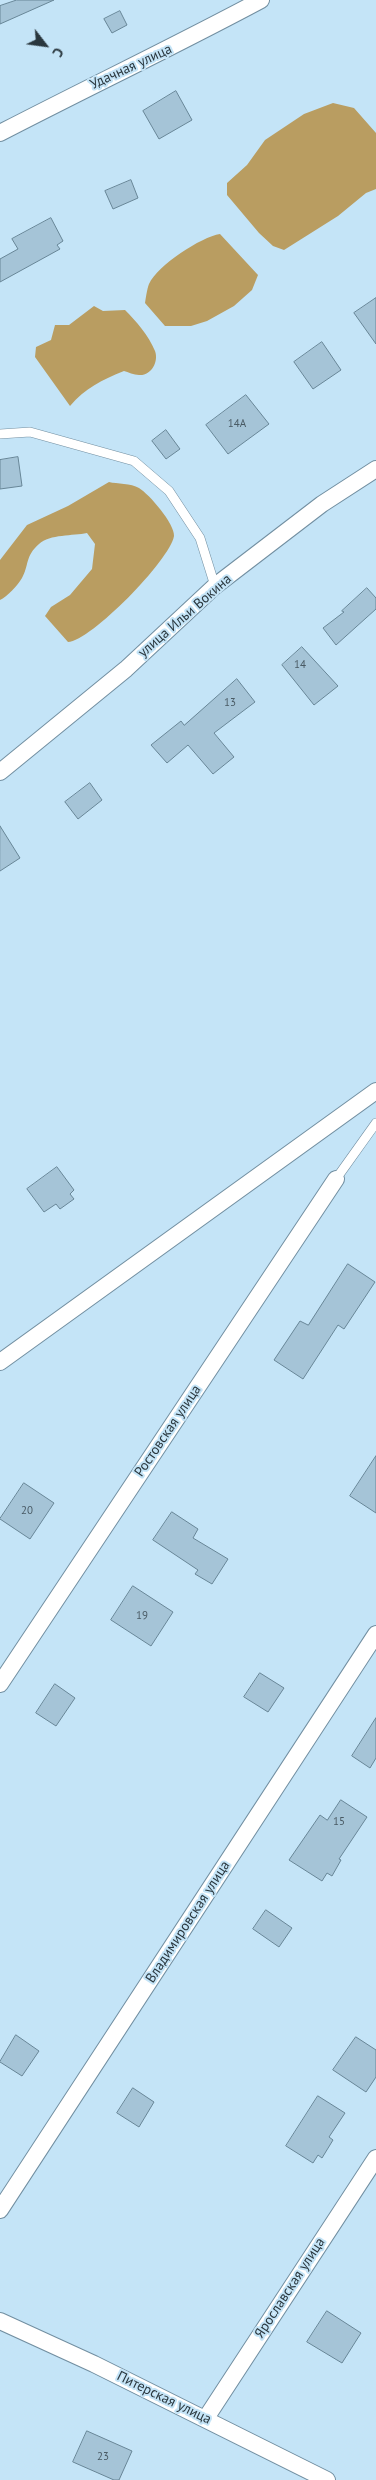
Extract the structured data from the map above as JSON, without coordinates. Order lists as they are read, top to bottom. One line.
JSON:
{"streets":{"street":["Удачная улица","улица Ильи Вокина","Ростовская улица","Владимировская улица","Ярославская улица","Питерская улица"]},"crossings":[["Ярославская улица","Питерская улица"]],"house_numbers":["14А","14","13","20","19","15","23"],"north":"bottom right"}
